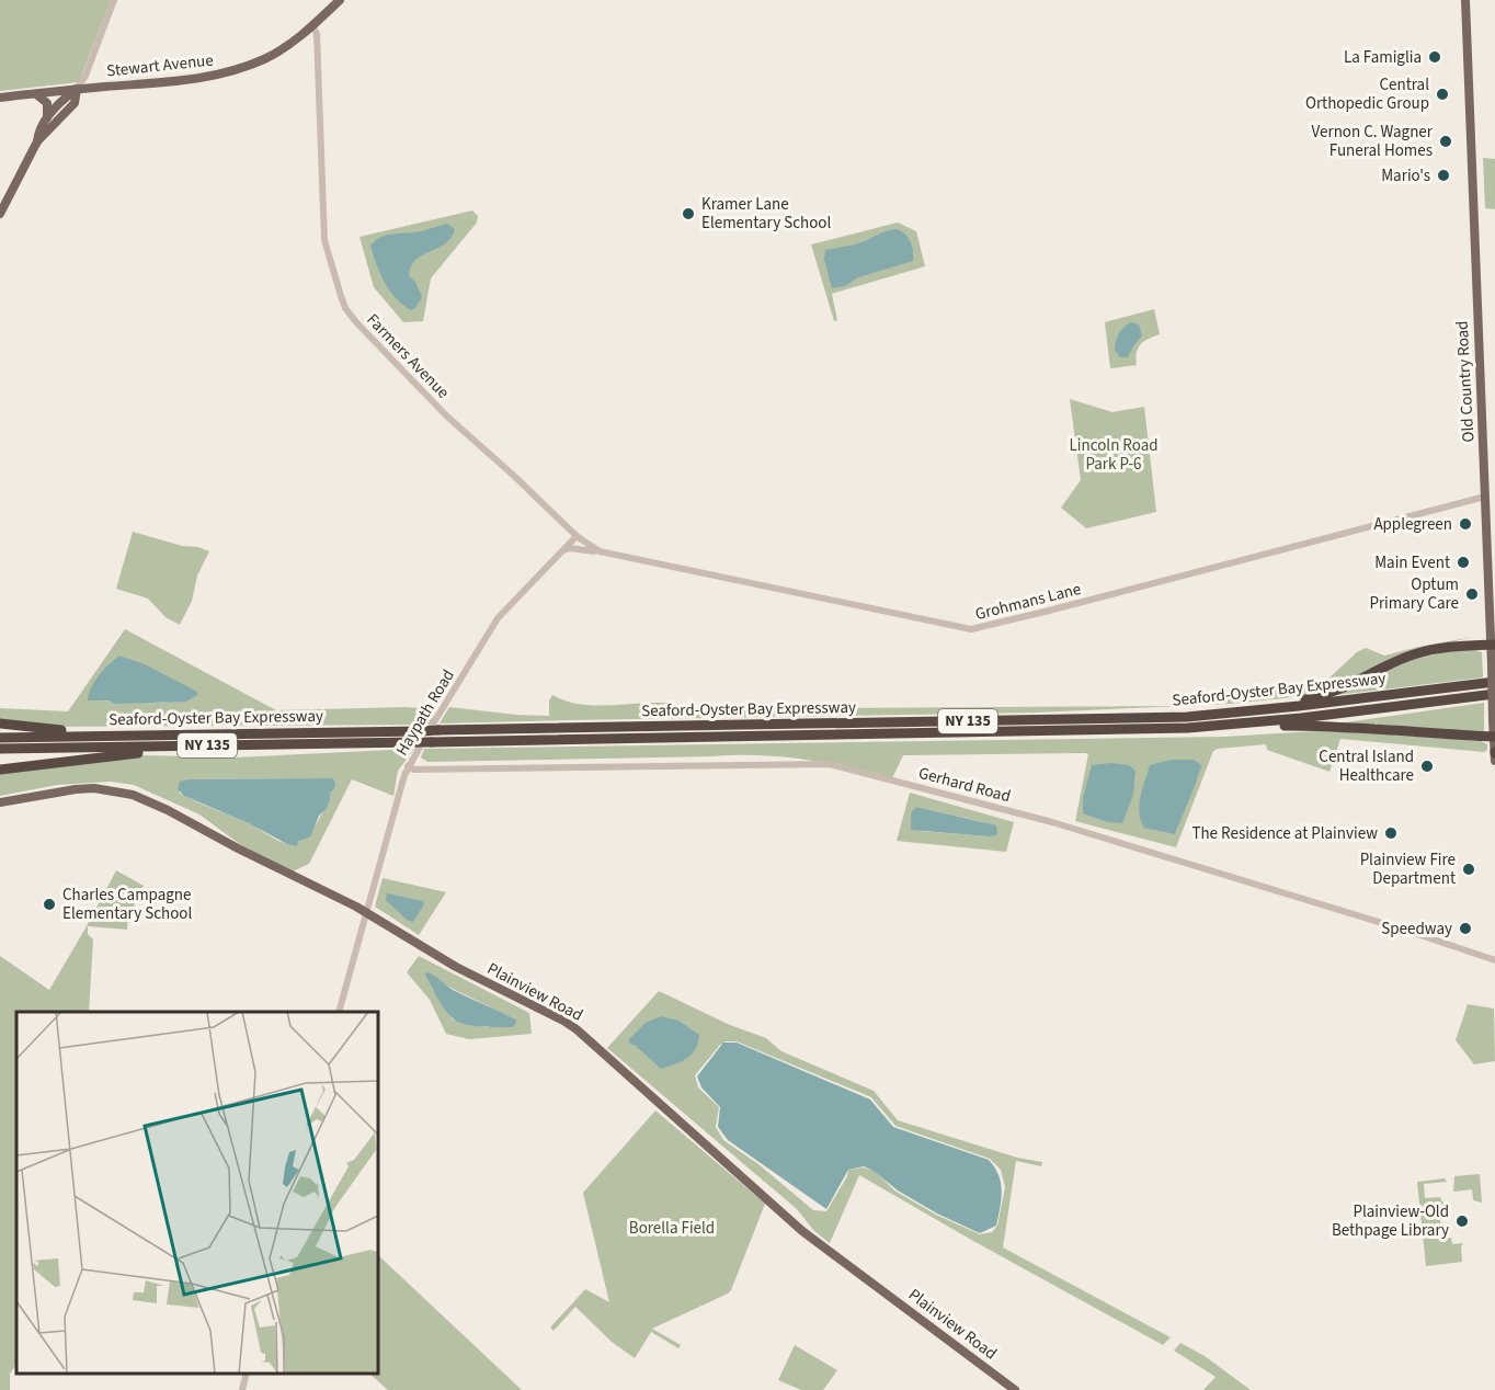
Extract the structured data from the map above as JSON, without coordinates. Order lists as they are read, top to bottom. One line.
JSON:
{"streets":{"highway":["Seaford-Oyster Bay Expressway","NY 135"],"main road":["Stewart Avenue","Old Country Road","Plainview Road"],"street":["Farmers Avenue","Grohmans Lane","Haypath Road","Gerhard Road"]},"crossings":[["Stewart Avenue","Farmers Avenue"],["Farmers Avenue","Grohmans Lane"],["Farmers Avenue","Haypath Road"],["Old Country Road","Grohmans Lane"],["Grohmans Lane","Haypath Road"],["Haypath Road","Gerhard Road"],["Haypath Road","Plainview Road"]],"parks":["Lincoln Road Park P-6","Borella Field"],"places":["La Famiglia","Central Orthopedic Group","Vernon C. Wagner Funeral Homes","Mario's","Kramer Lane Elementary School","Applegreen","Main Event","Optum Primary Care","Central Island Healthcare","The Residence at Plainview","Plainview Fire Department","Charles Campagne Elementary School","Speedway","Plainview-Old Bethpage Library"]}
